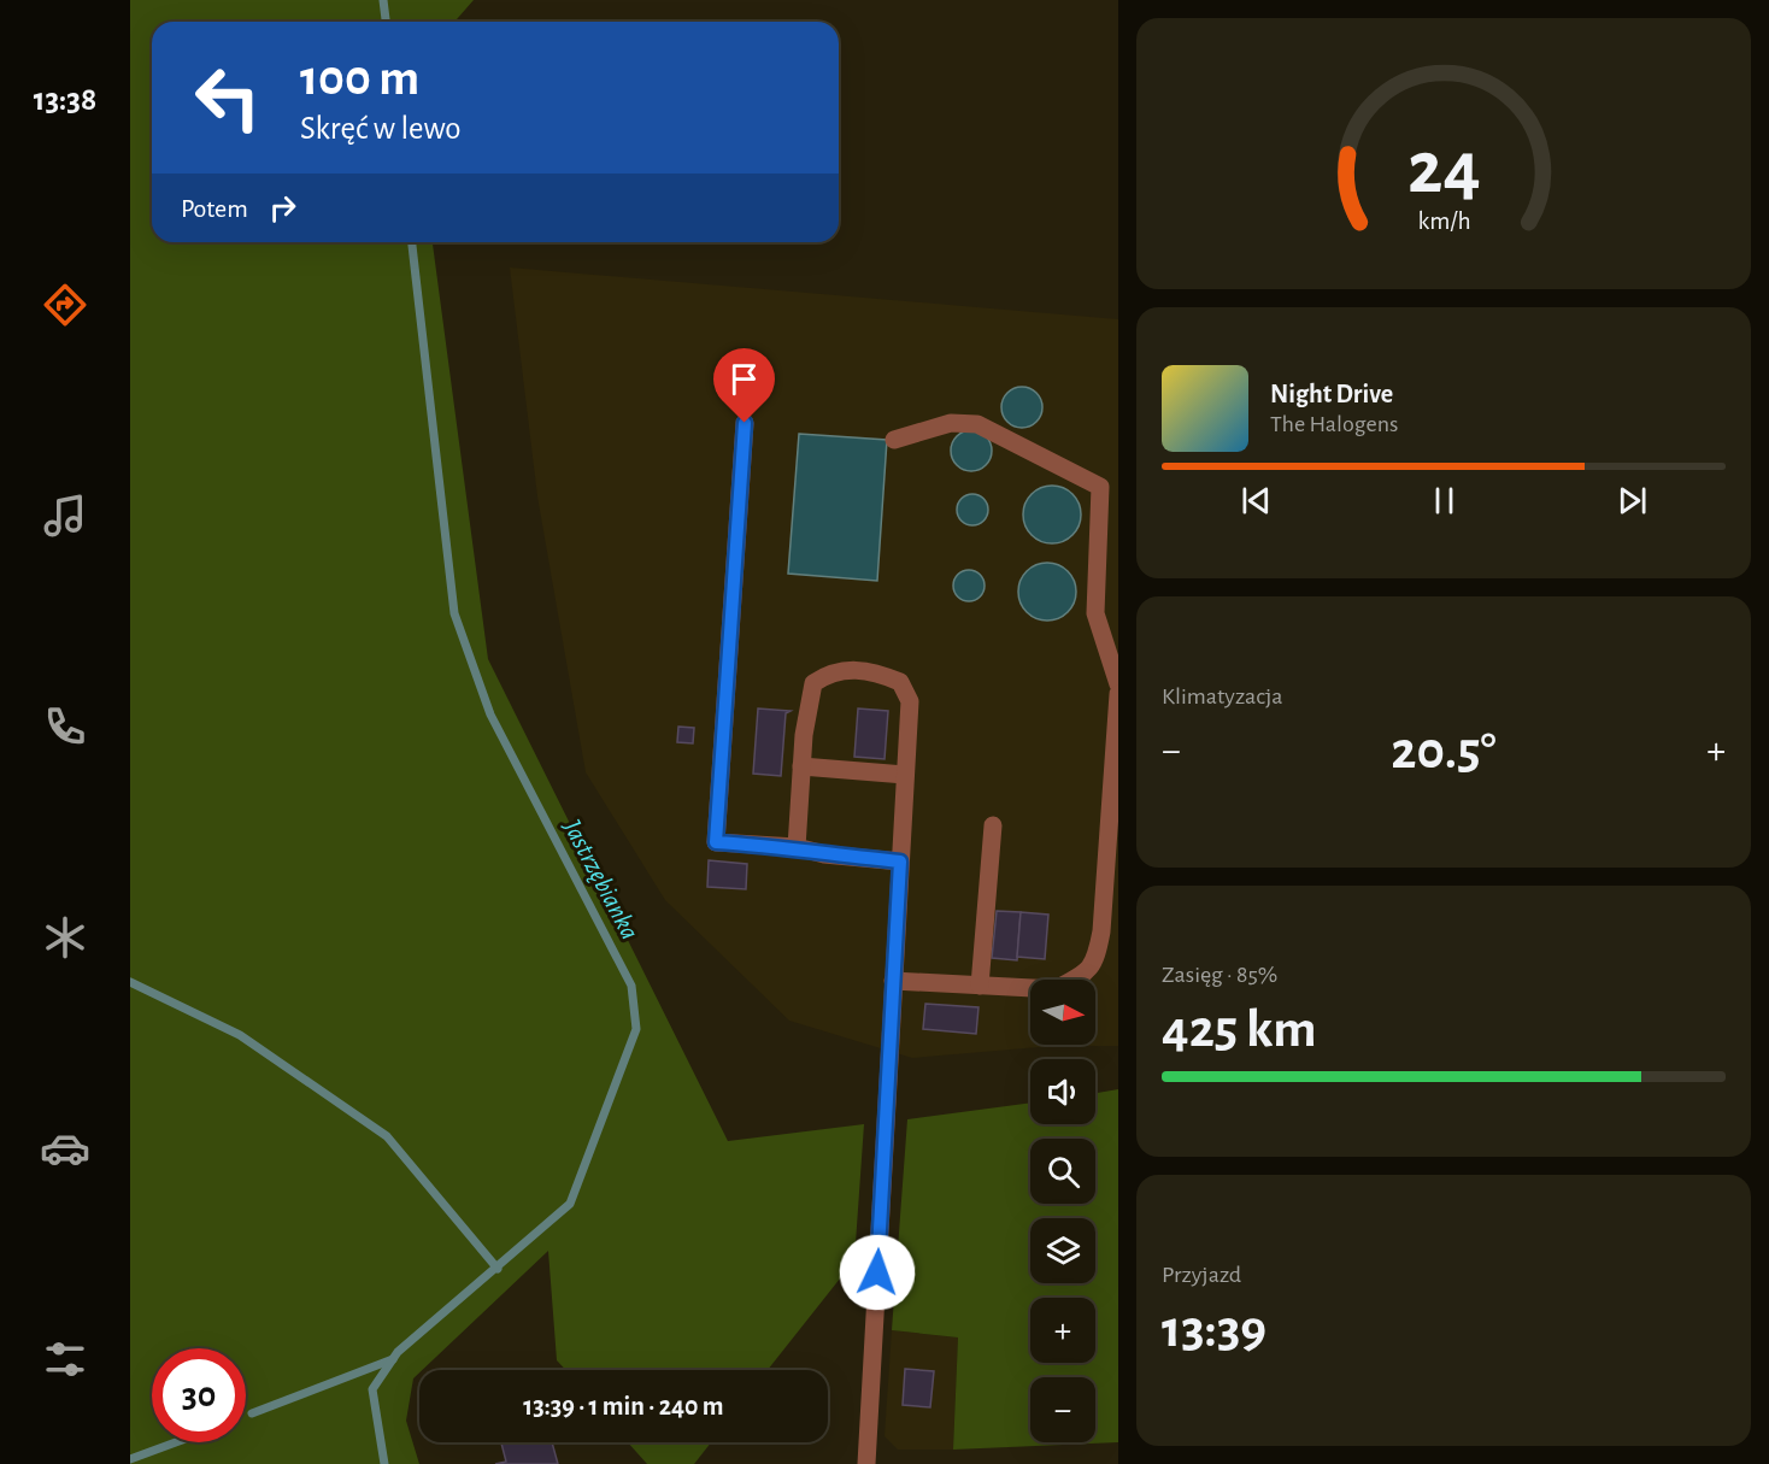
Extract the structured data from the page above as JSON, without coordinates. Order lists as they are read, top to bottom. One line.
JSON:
{"water":["Jastrzębianka"],"north":"right","page":{"tabs":"13:38","turn":["100 m","Skręć w lewo"],"then":"Potem","song":["Night Drive","The Halogens"],"tile":["Klimatyzacja",["Zasięg · 85%","425 km"],["Przyjazd","13:39"]],"heat":["−","20.5°","+"],"map_buttons":["+","−"],"limit":"30","trip":"13:39 · 1 min · 240 m","gauge":["24","km/h"]}}
